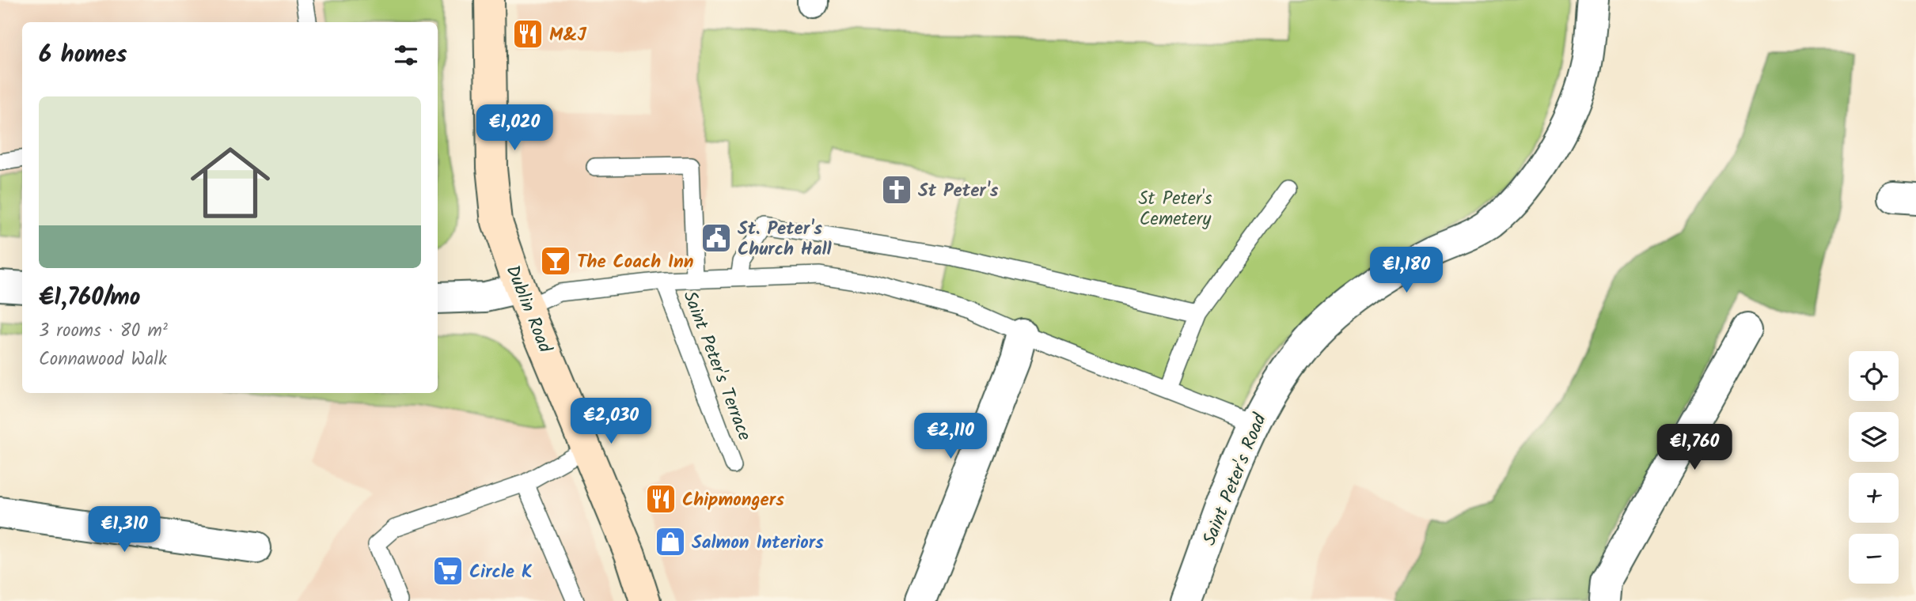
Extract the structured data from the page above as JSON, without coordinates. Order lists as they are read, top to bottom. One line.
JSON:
{"streets":{"main road":["Dublin Road"],"street":["Saint Peter's Road"],"lane":["Saint Peter's Terrace"]},"crossings":[["Dublin Road","Saint Peter's Terrace"],["Saint Peter's Terrace","Saint Peter's Road"]],"parks":["St Peter's Cemetery"],"places":{"restaurant":["M&J","Chipmongers"],"church":["St Peter's"],"public building":["St. Peter's Church Hall"],"bar":["The Coach Inn"],"shop":["Salmon Interiors"],"supermarket":["Circle K"]},"page":{"heading":"6 homes","list":[{"name":"€1,760/mo","note":"3 rooms · 80 m² · Connawood Walk"}],"price":["€1,020","€1,180","€2,030","€2,110","€1,760","€1,310"],"map_buttons":["+","−"]}}
